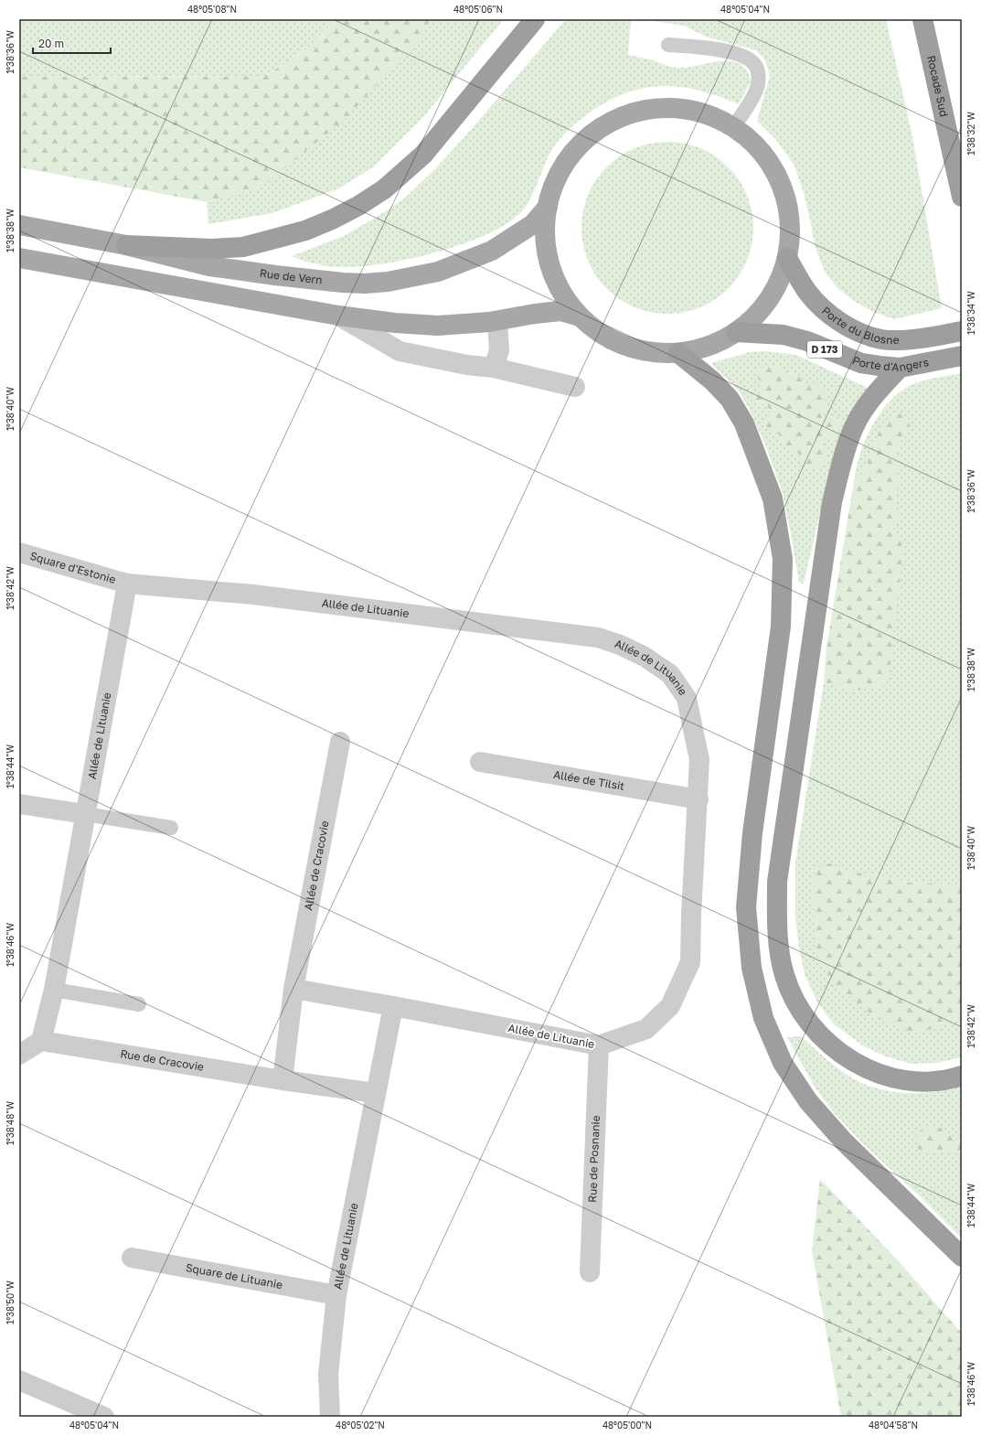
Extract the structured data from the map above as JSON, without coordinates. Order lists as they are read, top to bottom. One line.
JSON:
{"streets":{"highway":["Rocade Sud","Porte du Blosne","D 173","Porte d'Angers"],"main road":["Rue de Vern"],"street":["Square d'Estonie","Allée de Lituanie","Allée de Tilsit","Allée de Cracovie","Rue de Cracovie","Rue de Posnanie","Square de Lituanie"]},"crossings":[["Square d'Estonie","Allée de Lituanie"],["Allée de Lituanie","Allée de Tilsit"],["Allée de Lituanie","Rue de Cracovie"],["Allée de Lituanie","Rue de Posnanie"],["Allée de Lituanie","Square de Lituanie"],["Allée de Cracovie","Rue de Cracovie"]],"scale_bar":"20 m","coordinates":["48°05'08\"N","48°05'06\"N","48°05'04\"N","1°38'36\"W","1°38'32\"W","1°38'38\"W","1°38'34\"W","1°38'40\"W","1°38'42\"W","1°38'44\"W","1°38'46\"W","1°38'48\"W","1°38'50\"W","48°05'02\"N","48°05'00\"N","48°04'58\"N"]}
